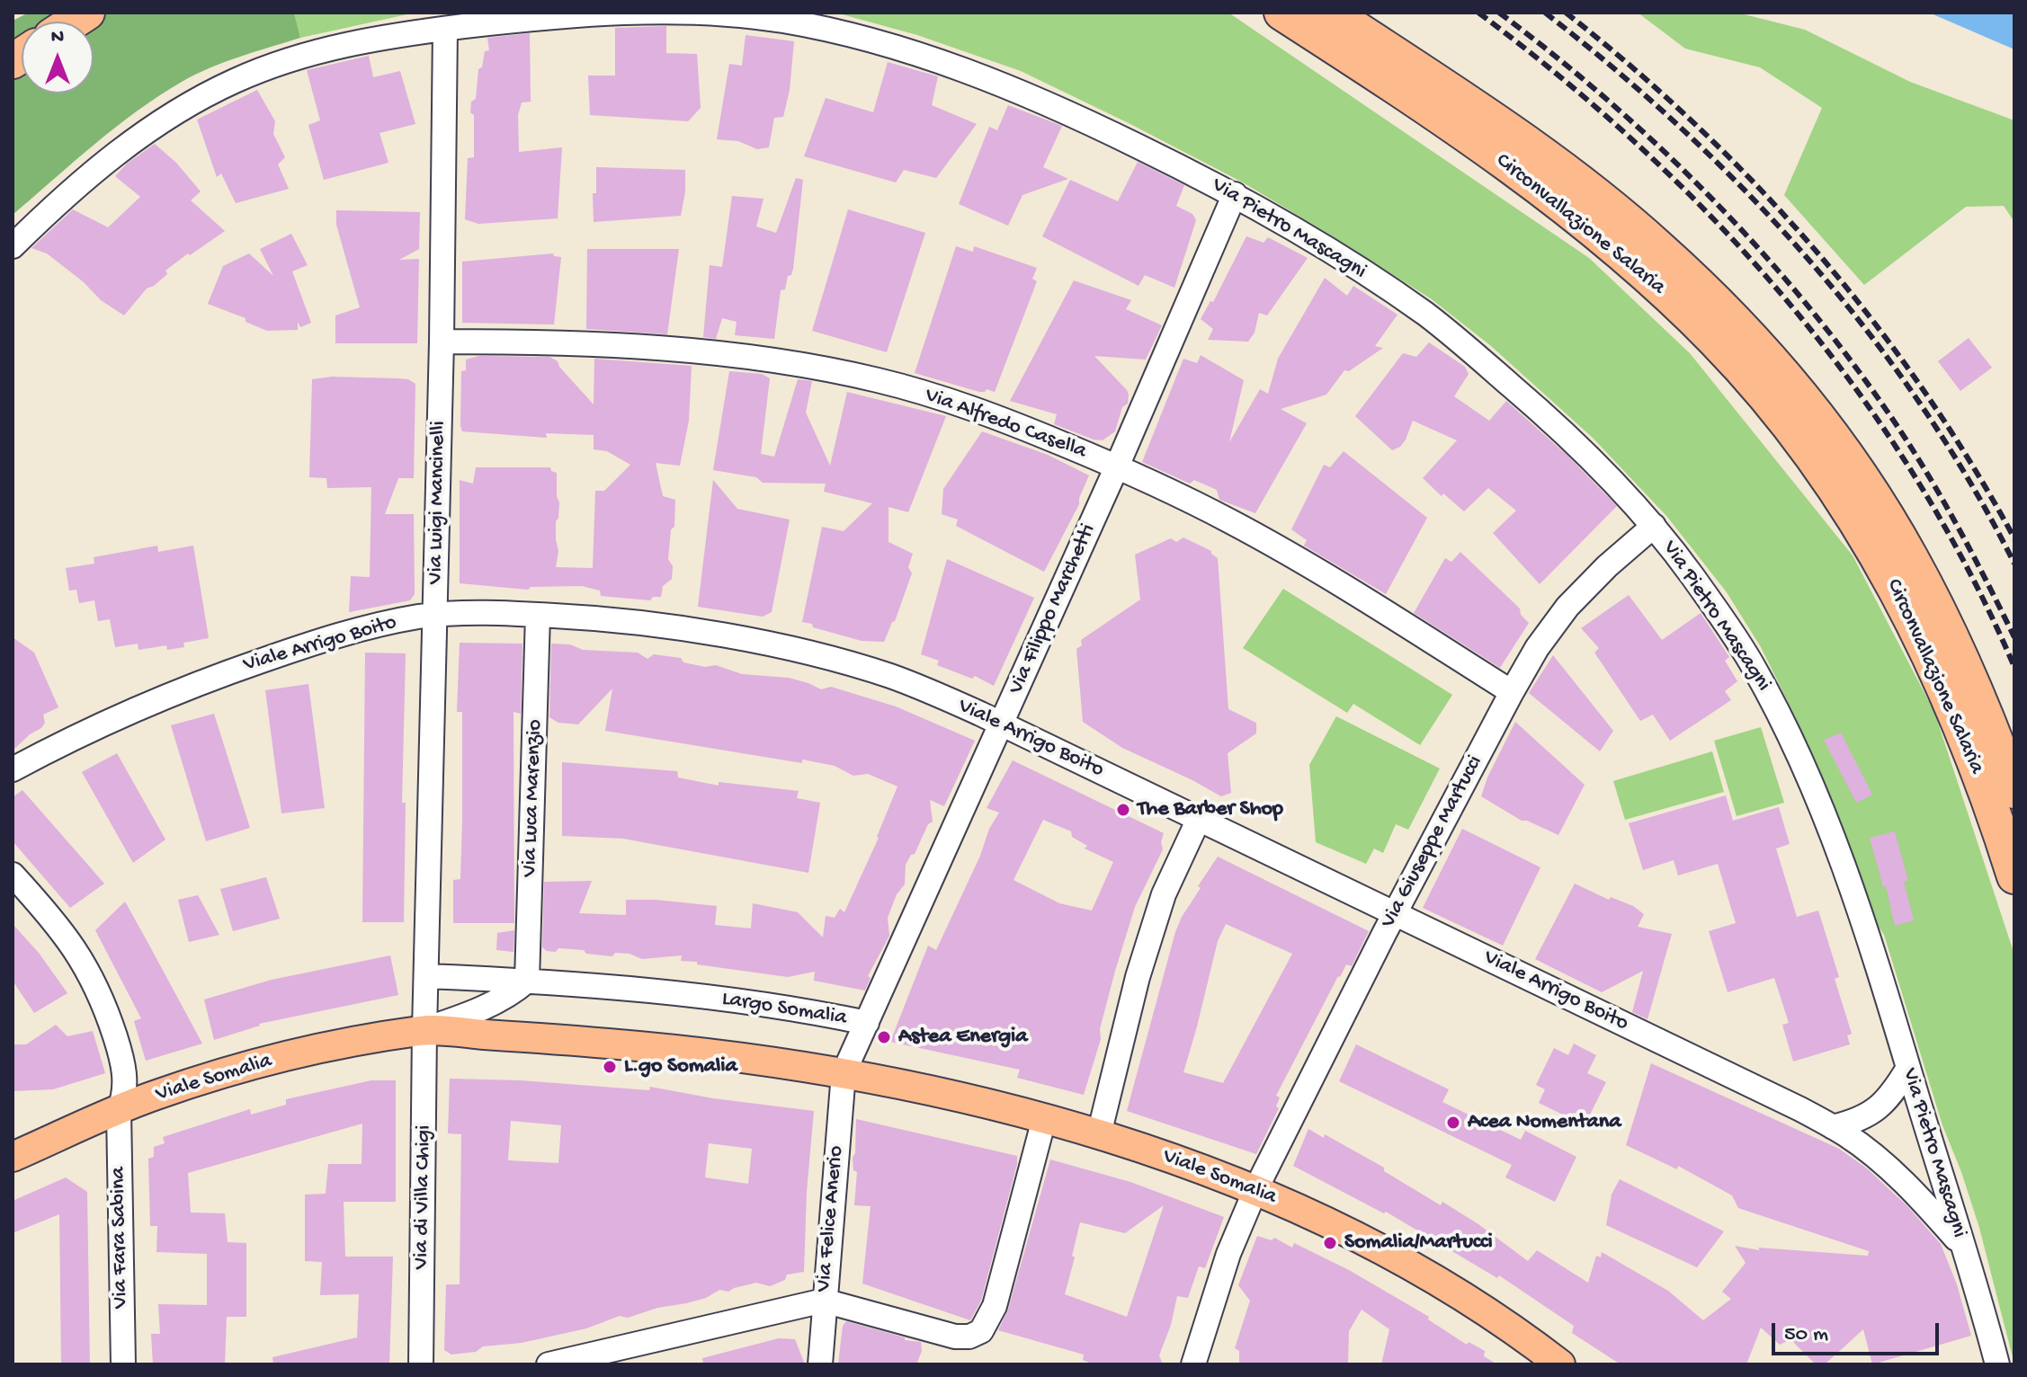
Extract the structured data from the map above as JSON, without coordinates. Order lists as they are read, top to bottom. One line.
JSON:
{"streets":{"highway":["Circonvallazione Salaria"],"main road":["Viale Somalia"],"street":["Via Pietro Mascagni","Via Alfredo Casella","Via Luigi Mancinelli","Via Filippo Marchetti","Viale Arrigo Boito","Via Luca Marenzio","Via Giuseppe Martucci","Largo Somalia","Via di Villa Chigi","Via Felice Anerio","Via Fara Sabina"]},"crossings":[["Via Pietro Mascagni","Via Luigi Mancinelli"],["Via Pietro Mascagni","Via Filippo Marchetti"],["Via Pietro Mascagni","Viale Arrigo Boito"],["Via Pietro Mascagni","Via Giuseppe Martucci"],["Via Alfredo Casella","Via Luigi Mancinelli"],["Via Alfredo Casella","Via Filippo Marchetti"],["Via Alfredo Casella","Via Giuseppe Martucci"],["Via Luigi Mancinelli","Viale Arrigo Boito"],["Via Luigi Mancinelli","Largo Somalia"],["Via Filippo Marchetti","Viale Arrigo Boito"],["Via Filippo Marchetti","Largo Somalia"],["Viale Arrigo Boito","Via Luca Marenzio"],["Viale Arrigo Boito","Via Giuseppe Martucci"],["Via Luca Marenzio","Largo Somalia"],["Via Giuseppe Martucci","Viale Somalia"],["Largo Somalia","Viale Somalia"],["Largo Somalia","Via Felice Anerio"],["Viale Somalia","Via di Villa Chigi"],["Viale Somalia","Via Felice Anerio"],["Viale Somalia","Via Fara Sabina"]],"places":["The Barber Shop","Astea Energia","L.go Somalia","Acea Nomentana","Somalia/Martucci"],"scale_bar":"50 m","north":"top"}
